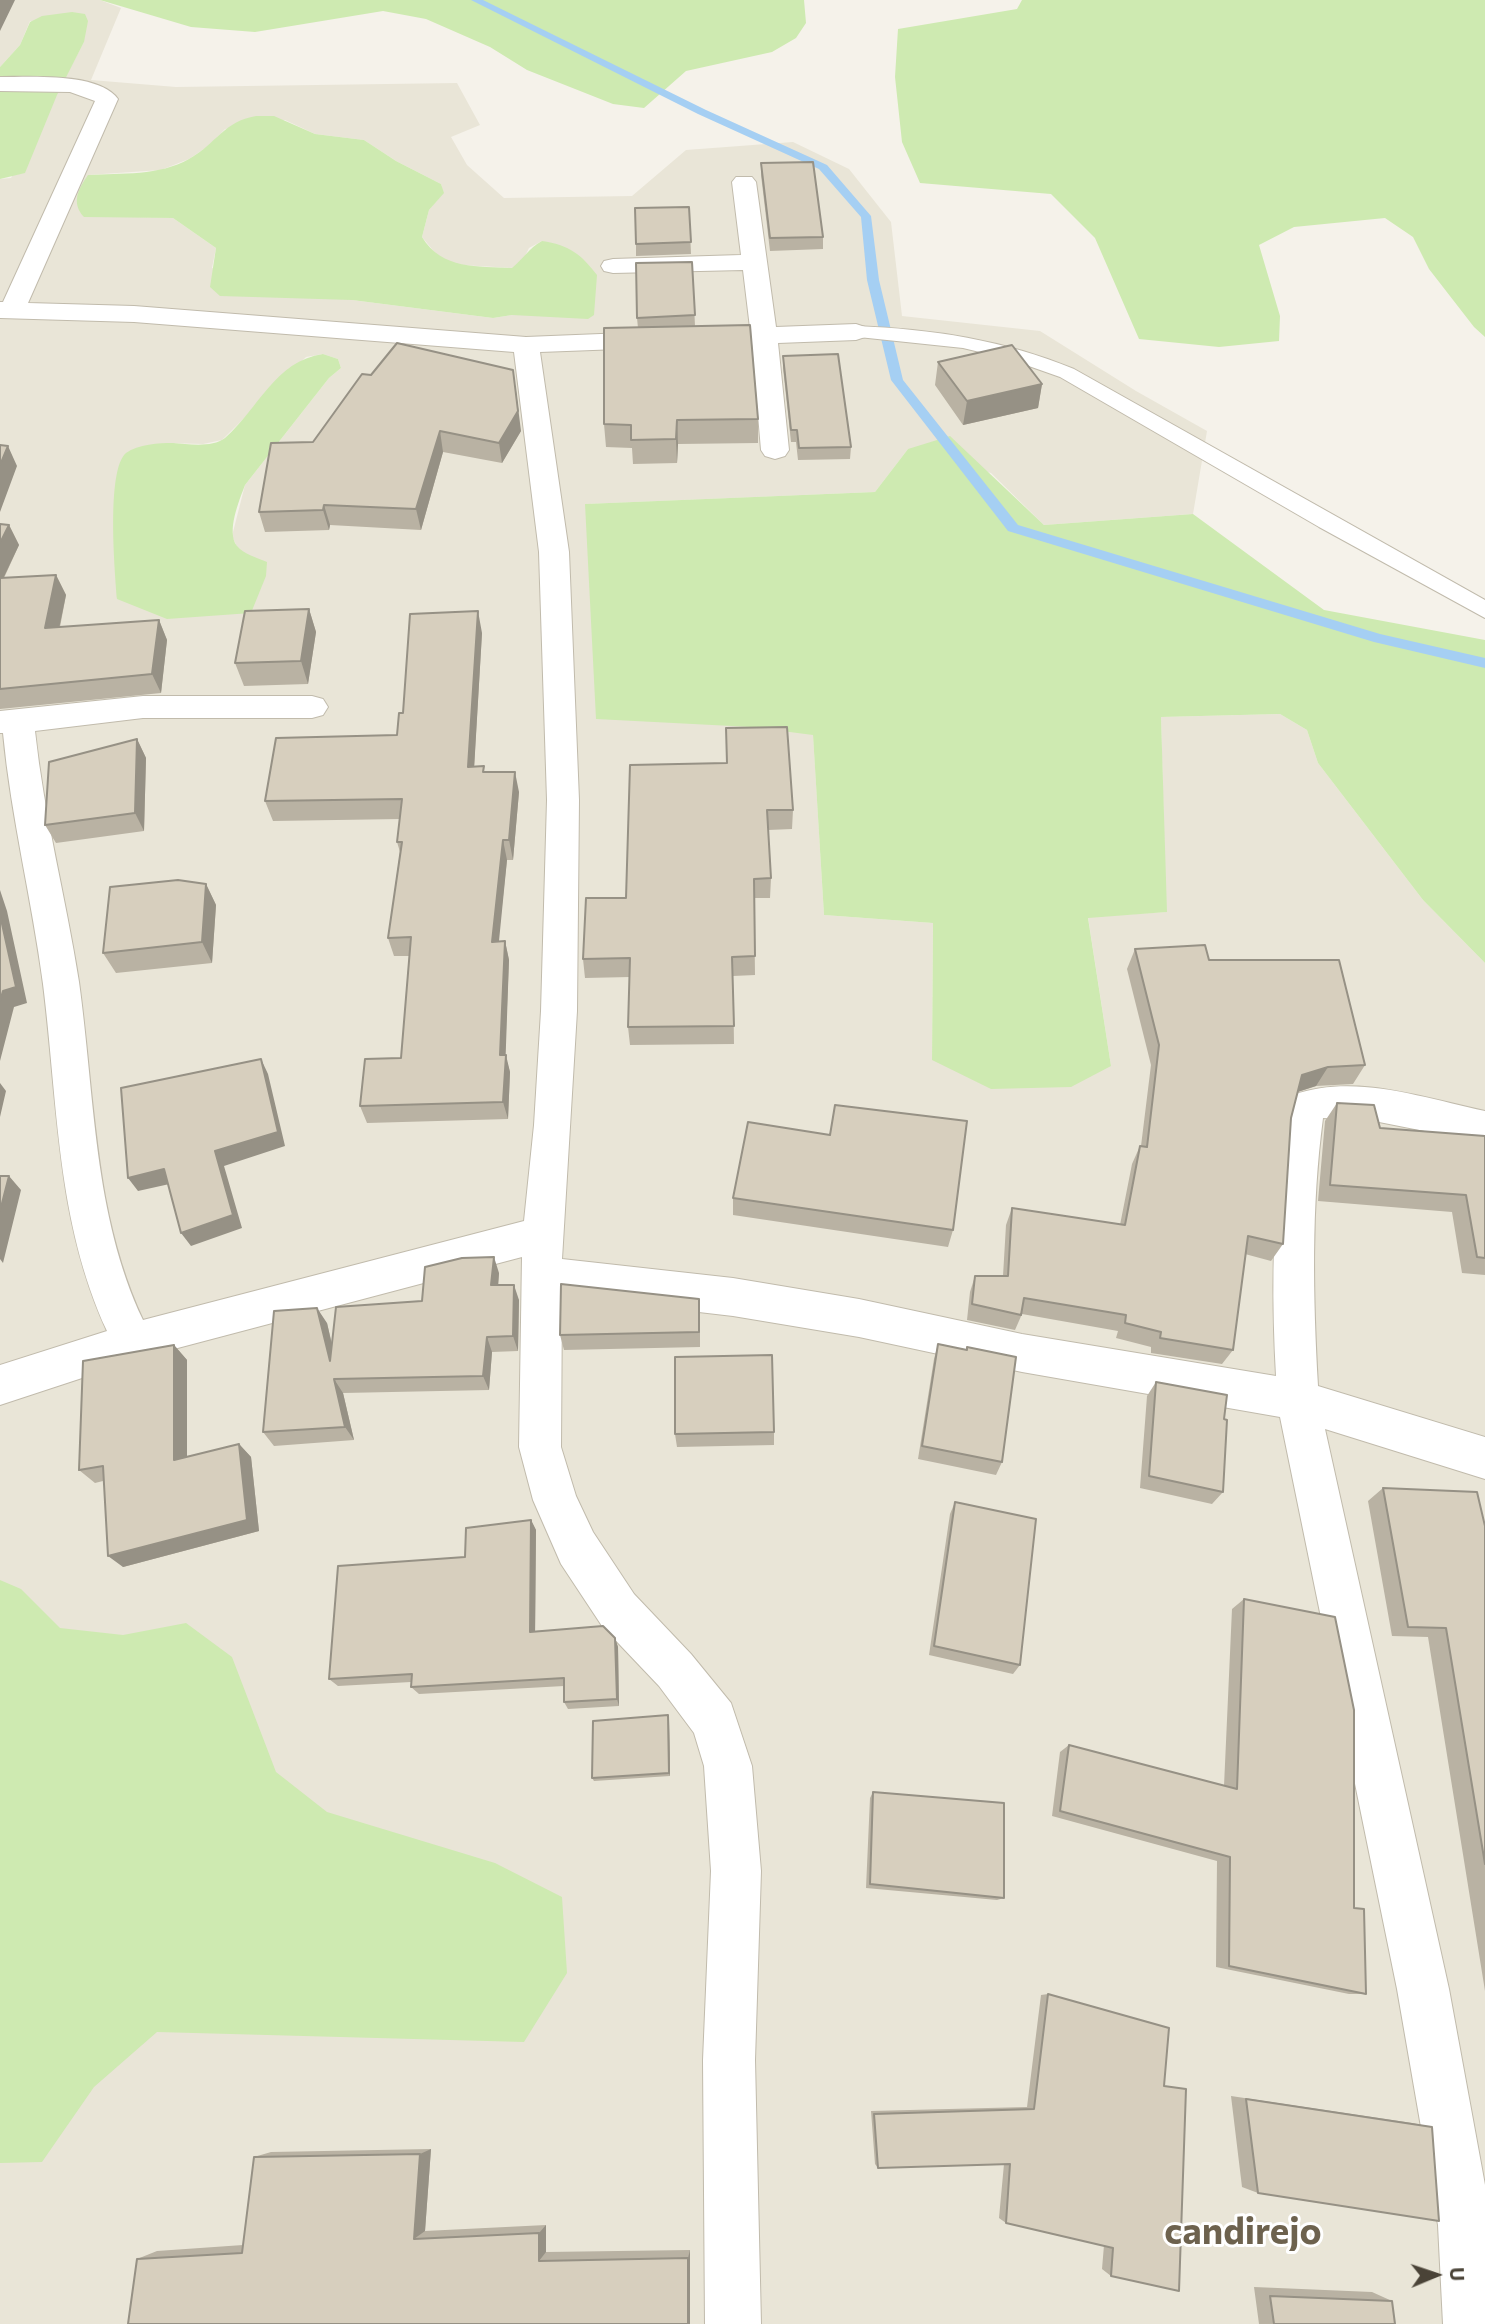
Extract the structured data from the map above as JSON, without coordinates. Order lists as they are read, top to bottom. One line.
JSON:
{"districts":["candirejo"],"north":"right"}
